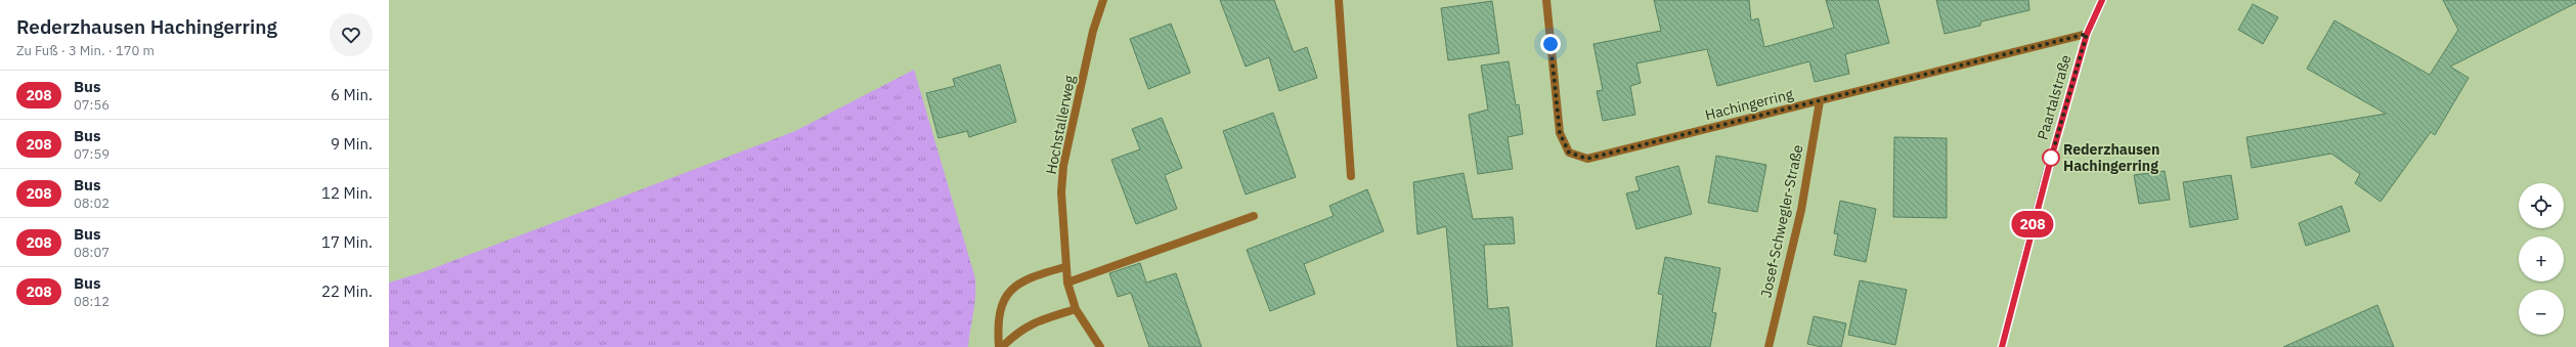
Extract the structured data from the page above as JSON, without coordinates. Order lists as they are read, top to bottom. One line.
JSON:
{"streets":{"main road":["Paartalstraße"],"street":["Hachingerring","Hochstallerweg","Josef-Schwegler-Straße"]},"crossings":[["Paartalstraße","Hachingerring"],["Hachingerring","Josef-Schwegler-Straße"]],"places":["Rederzhausen Hachingerring"],"lines":["bus line 208"],"page":{"heading":["Rederzhausen Hachingerring","Zu Fuß · 3 Min. · 170 m"],"on_map":"208","list":[{"mark":"208","name":"Bus","note":"07:56","value":"6 Min."},{"mark":"208","name":"Bus","note":"07:59","value":"9 Min."},{"mark":"208","name":"Bus","note":"08:02","value":"12 Min."},{"mark":"208","name":"Bus","note":"08:07","value":"17 Min."},{"mark":"208","name":"Bus","note":"08:12","value":"22 Min."}],"map_buttons":["+","−"]}}
